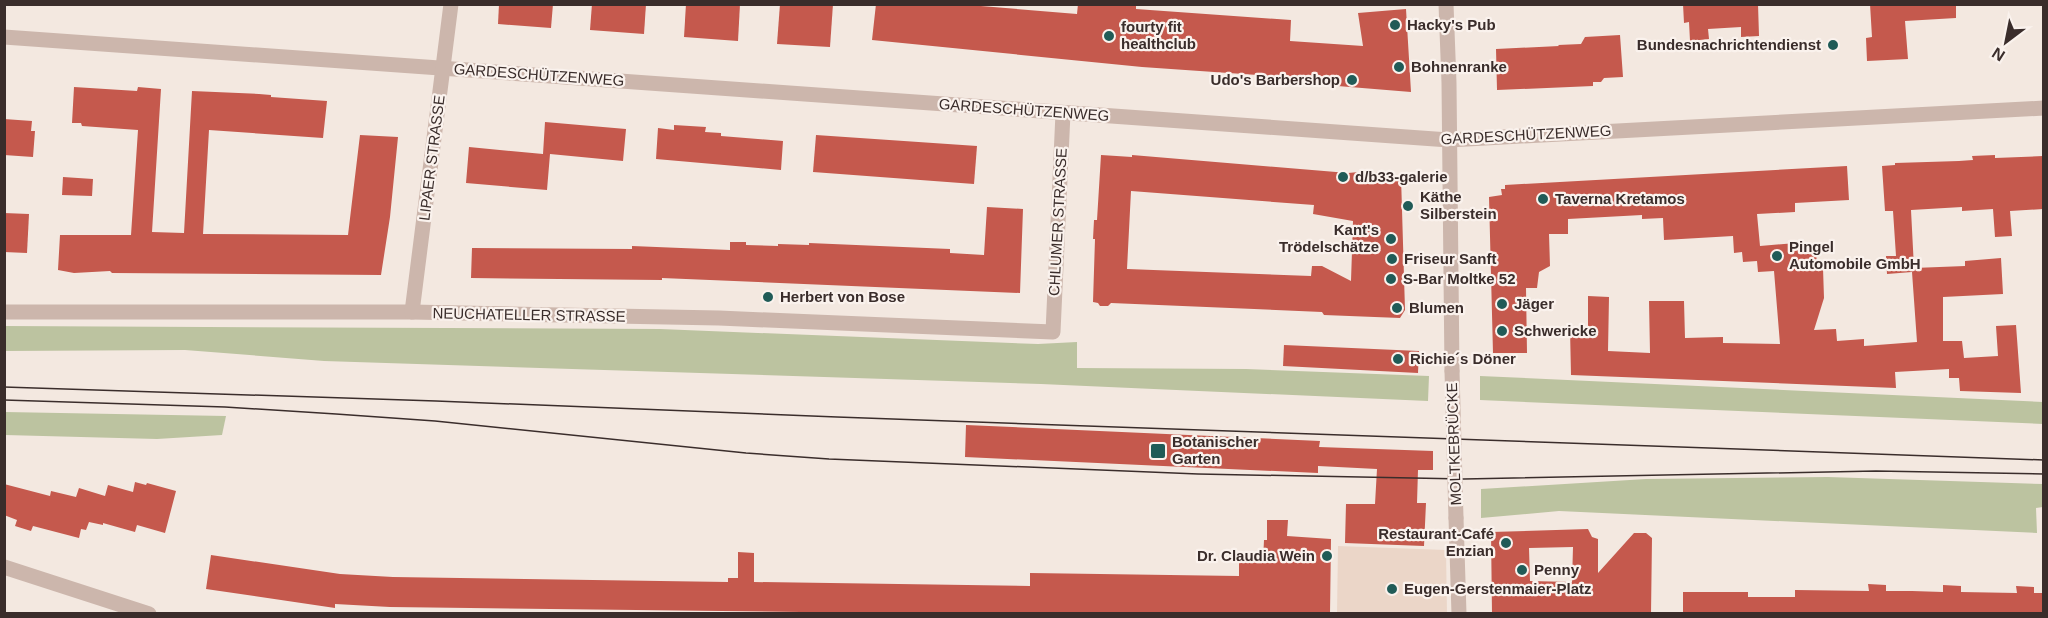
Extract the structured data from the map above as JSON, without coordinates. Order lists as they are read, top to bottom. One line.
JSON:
{"streets":{"street":["GARDESCHÜTZENWEG","LIPAER STRASSE","CHLUMER STRASSE","NEUCHATELLER STRASSE","MOLTKEBRÜCKE"]},"crossings":[["GARDESCHÜTZENWEG","LIPAER STRASSE"],["GARDESCHÜTZENWEG","CHLUMER STRASSE"],["GARDESCHÜTZENWEG","MOLTKEBRÜCKE"],["LIPAER STRASSE","NEUCHATELLER STRASSE"],["CHLUMER STRASSE","NEUCHATELLER STRASSE"]],"places":{"other":["Hacky's Pub","fourty fit healthclub","Bundesnachrichtendienst","Bohnenranke","Udo's Barbershop","d/b33-galerie","Taverna Kretamos","Käthe Silberstein","Kant's Trödelschätze","Pingel Automobile GmbH","Friseur Sanft","S-Bar Moltke 52","Herbert von Bose","Jäger","Blumen","Schwericke","Richie´s Döner","Restaurant-Café Enzian","Dr. Claudia Wein","Penny","Eugen-Gerstenmaier-Platz"],"transit":["Botanischer Garten"]},"north":"bottom left"}
